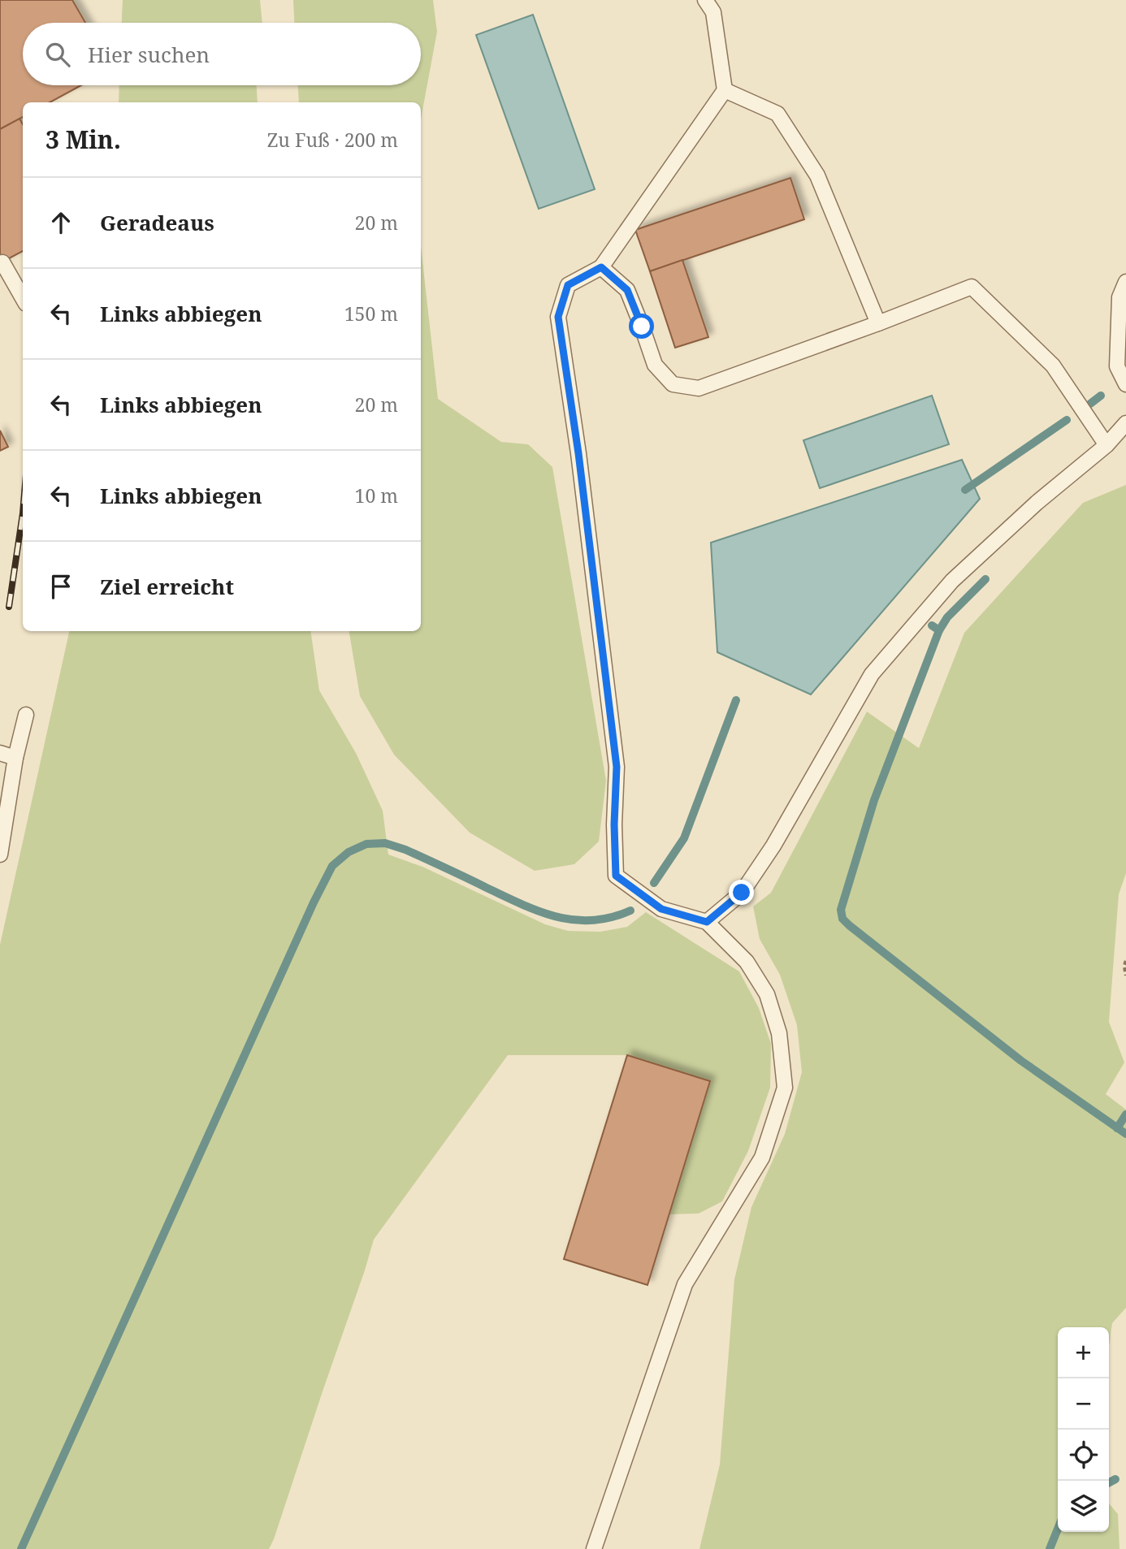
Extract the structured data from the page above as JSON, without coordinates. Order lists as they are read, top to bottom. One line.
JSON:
{"page":{"search":"Hier suchen","heading":["3 Min.","Zu Fuß · 200 m"],"list":[["Geradeaus","20 m"],["Links abbiegen","150 m"],["Links abbiegen","20 m"],["Links abbiegen","10 m"],"Ziel erreicht"],"map_buttons":["+","−"]}}
